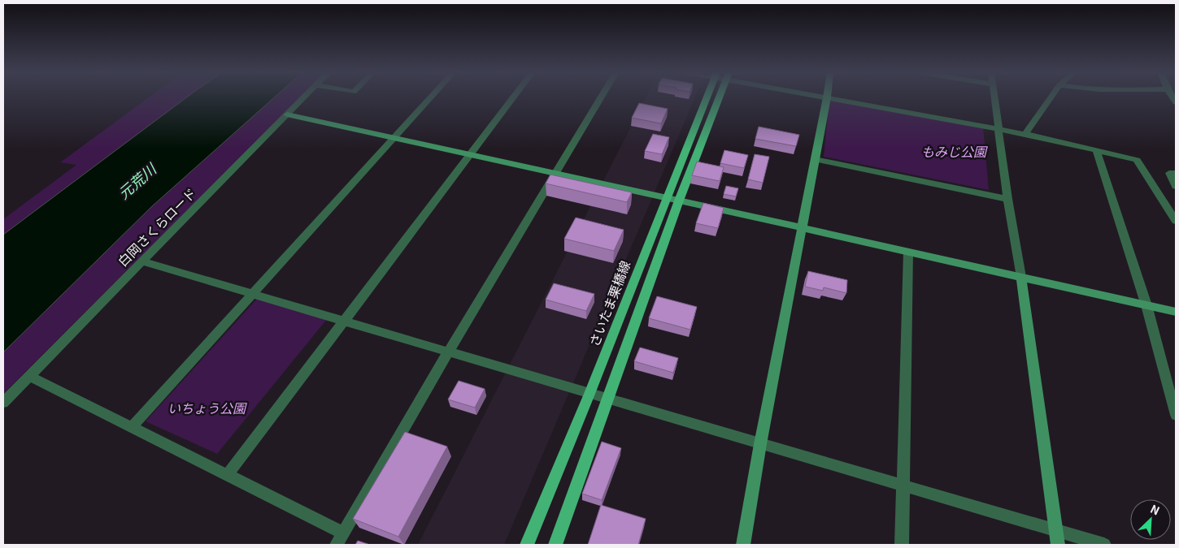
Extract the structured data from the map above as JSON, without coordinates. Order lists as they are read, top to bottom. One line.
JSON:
{"streets":{"main road":["さいたま栗橋線"],"street":["白岡さくらロード"]},"water":["元荒川"],"parks":["もみじ公園","いちょう公園"],"north":"top right"}
